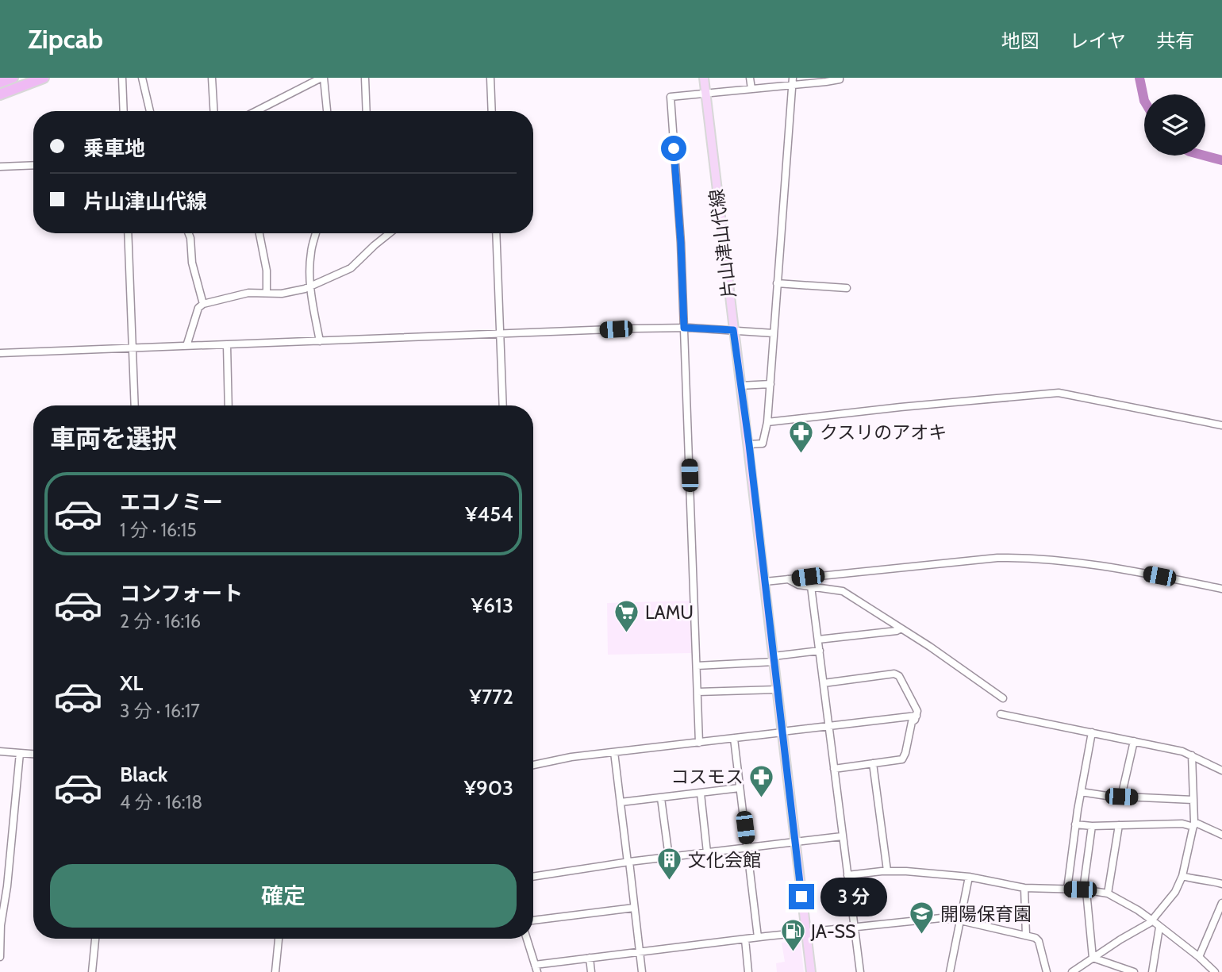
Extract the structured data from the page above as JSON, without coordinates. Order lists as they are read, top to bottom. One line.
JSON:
{"streets":{"main road":["片山津山代線"]},"places":{"pharmacy":["クスリのアオキ","コスモス"],"supermarket":["LAMU"],"building":["文化会館"],"school or university":["開陽保育園"],"fuel station":["JA-SS"]},"page":{"header":"Zipcab","nav":["地図","レイヤ","共有"],"banner":["乗車地","片山津山代線"],"heading":"車両を選択","list":[{"name":"エコノミー","note":"1 分 · 16:15","value":"¥454"},{"name":"コンフォート","note":"2 分 · 16:16","value":"¥613"},{"name":"XL","note":"3 分 · 16:17","value":"¥772"},{"name":"Black","note":"4 分 · 16:18","value":"¥903"}],"buttons":"確定","bubble":"3 分"}}
